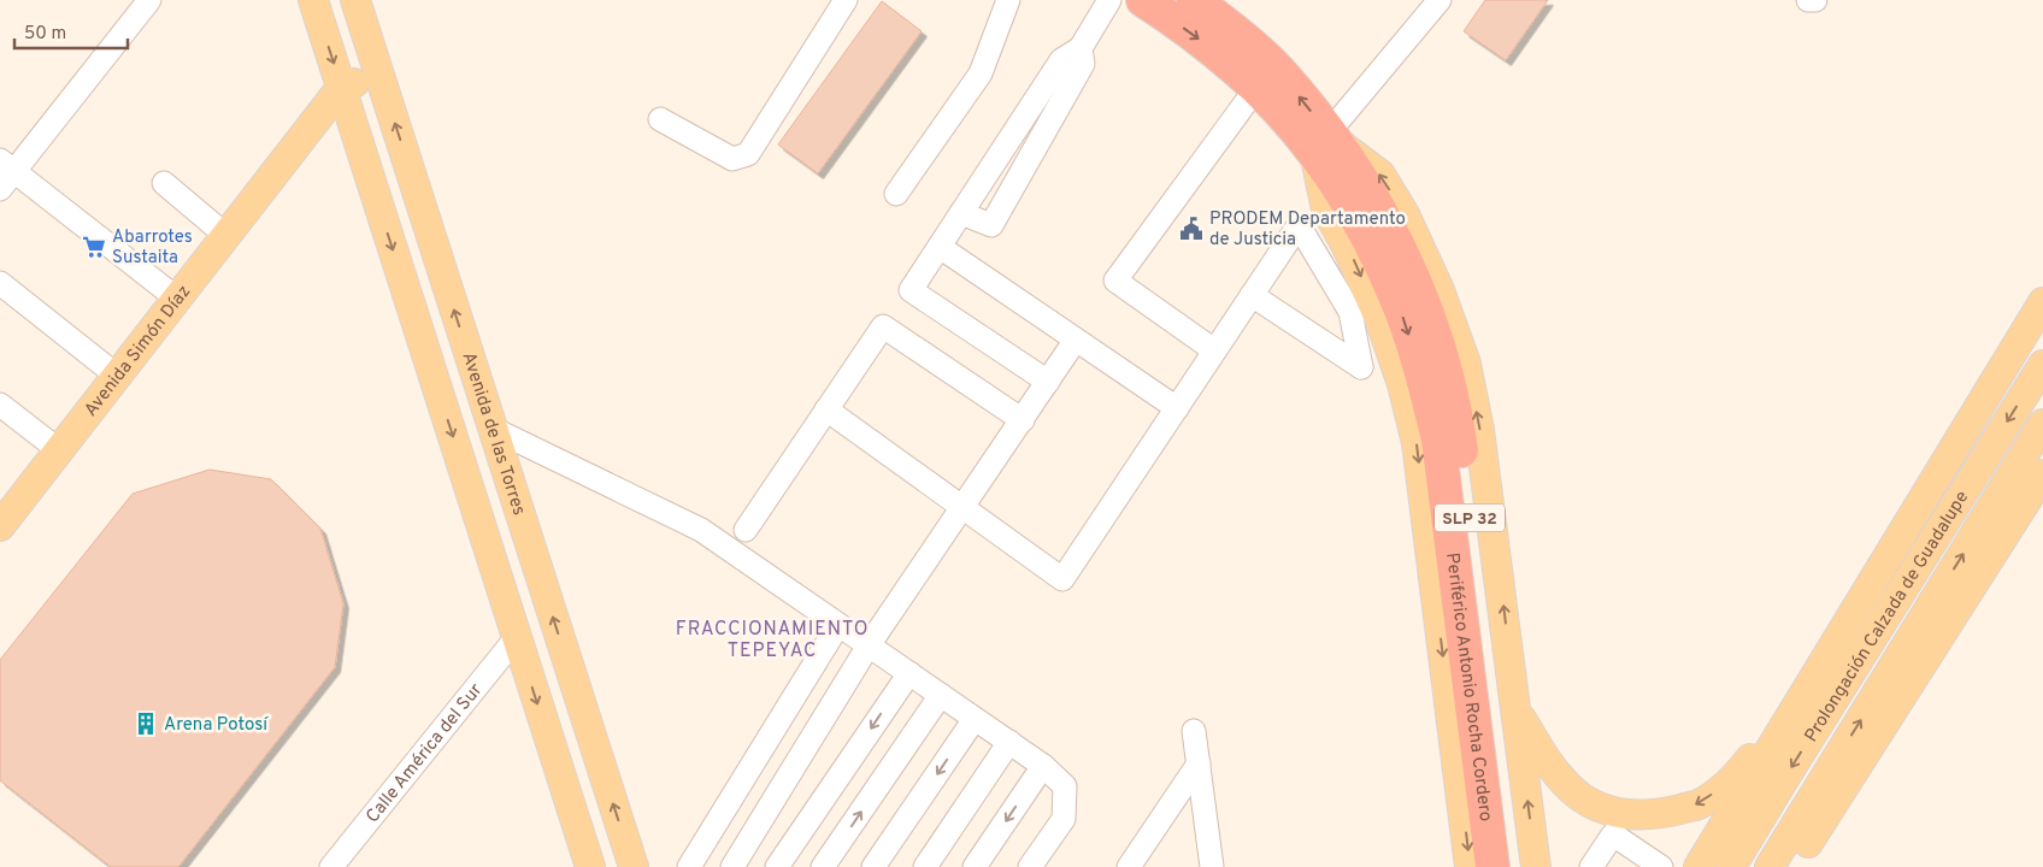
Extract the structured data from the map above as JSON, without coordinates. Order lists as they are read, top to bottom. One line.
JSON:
{"streets":{"highway":["SLP 32","Periférico Antonio Rocha Cordero"],"main road":["Avenida Simón Díaz","Avenida de las Torres","Prolongación Calzada de Guadalupe"],"street":["Calle América del Sur"]},"districts":["FRACCIONAMIENTO TEPEYAC"],"places":{"public building":["PRODEM Departamento de Justicia"],"supermarket":["Abarrotes Sustaita"],"building":["Arena Potosí"]},"scale_bar":"50 m"}
